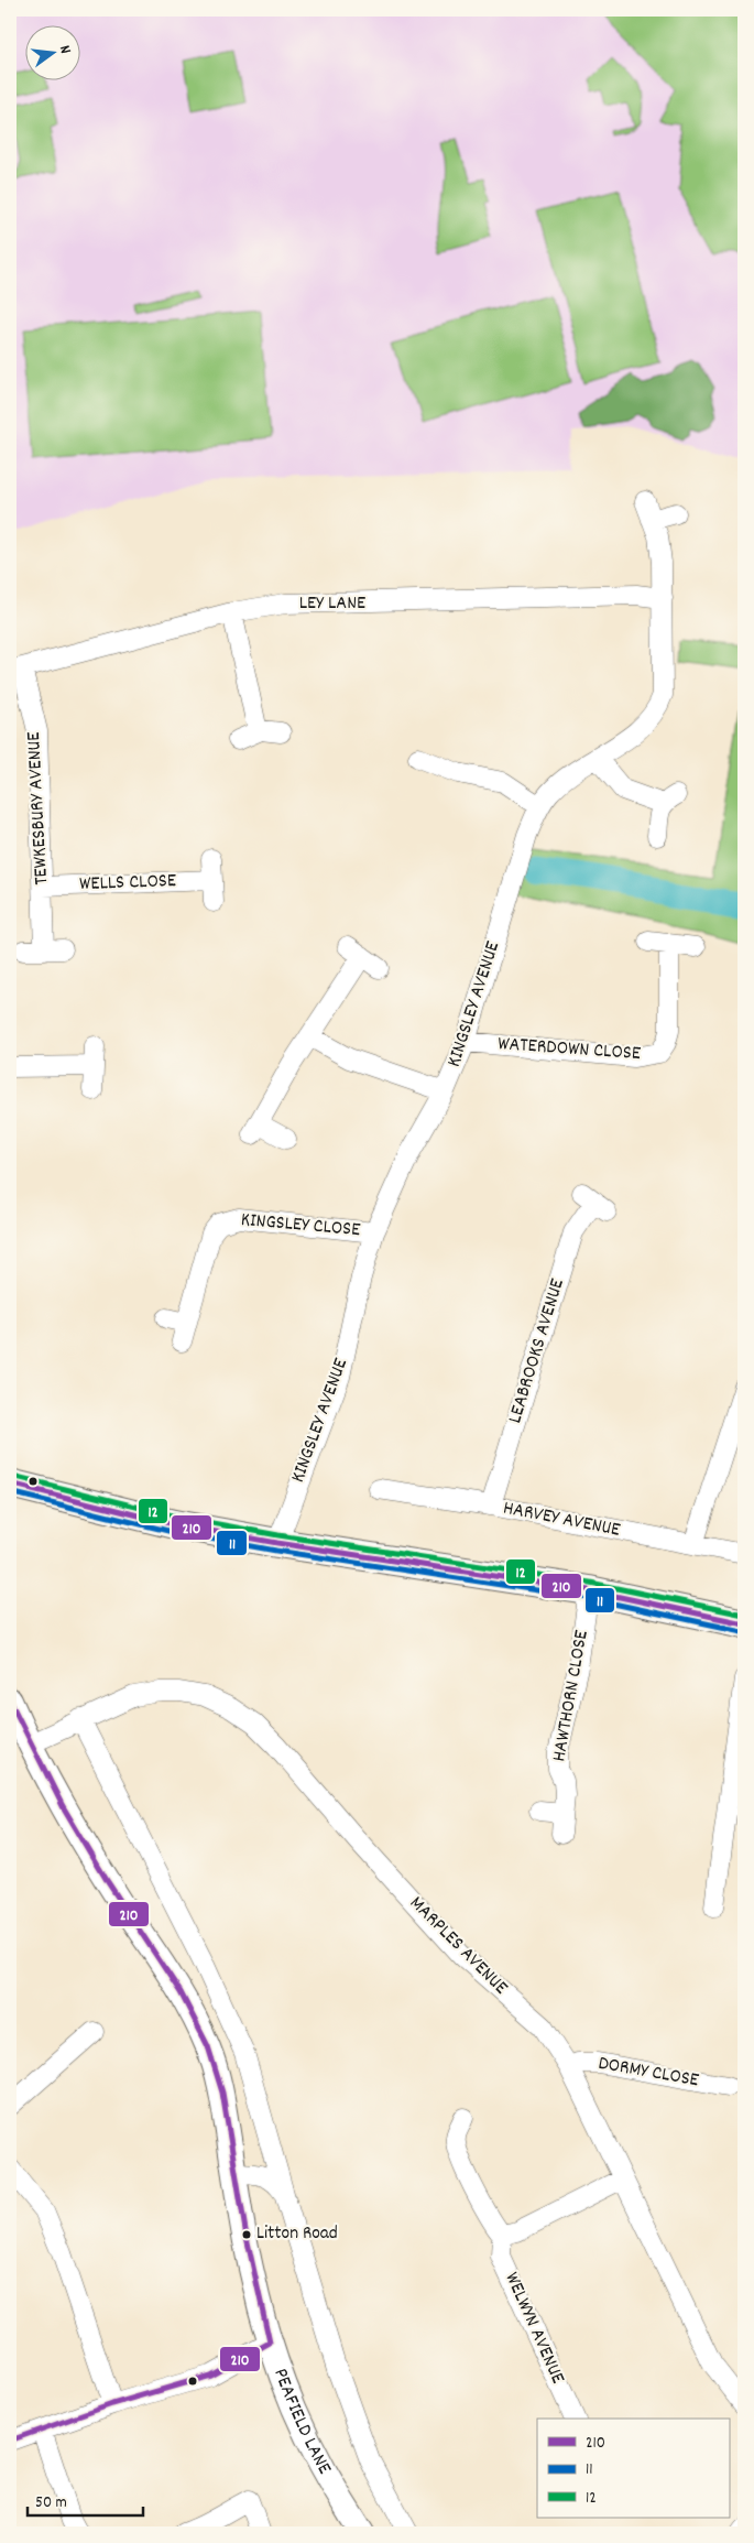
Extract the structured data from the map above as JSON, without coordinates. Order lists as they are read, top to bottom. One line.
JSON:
{"streets":{"main road":["PEAFIELD LANE"],"street":["LEY LANE","TEWKESBURY AVENUE","WELLS CLOSE","KINGSLEY AVENUE","WATERDOWN CLOSE","KINGSLEY CLOSE","LEABROOKS AVENUE","HARVEY AVENUE","HAWTHORN CLOSE","MARPLES AVENUE","DORMY CLOSE","WELWYN AVENUE"]},"crossings":[["LEY LANE","TEWKESBURY AVENUE"],["LEY LANE","KINGSLEY AVENUE"],["TEWKESBURY AVENUE","WELLS CLOSE"],["KINGSLEY AVENUE","WATERDOWN CLOSE"],["KINGSLEY AVENUE","KINGSLEY CLOSE"],["LEABROOKS AVENUE","HARVEY AVENUE"],["MARPLES AVENUE","DORMY CLOSE"],["MARPLES AVENUE","PEAFIELD LANE"]],"places":["Litton Road"],"lines":["transit line 12","transit line 210","transit line 11"],"legend":["210","11","12"],"scale_bar":"50 m","north":"right"}
